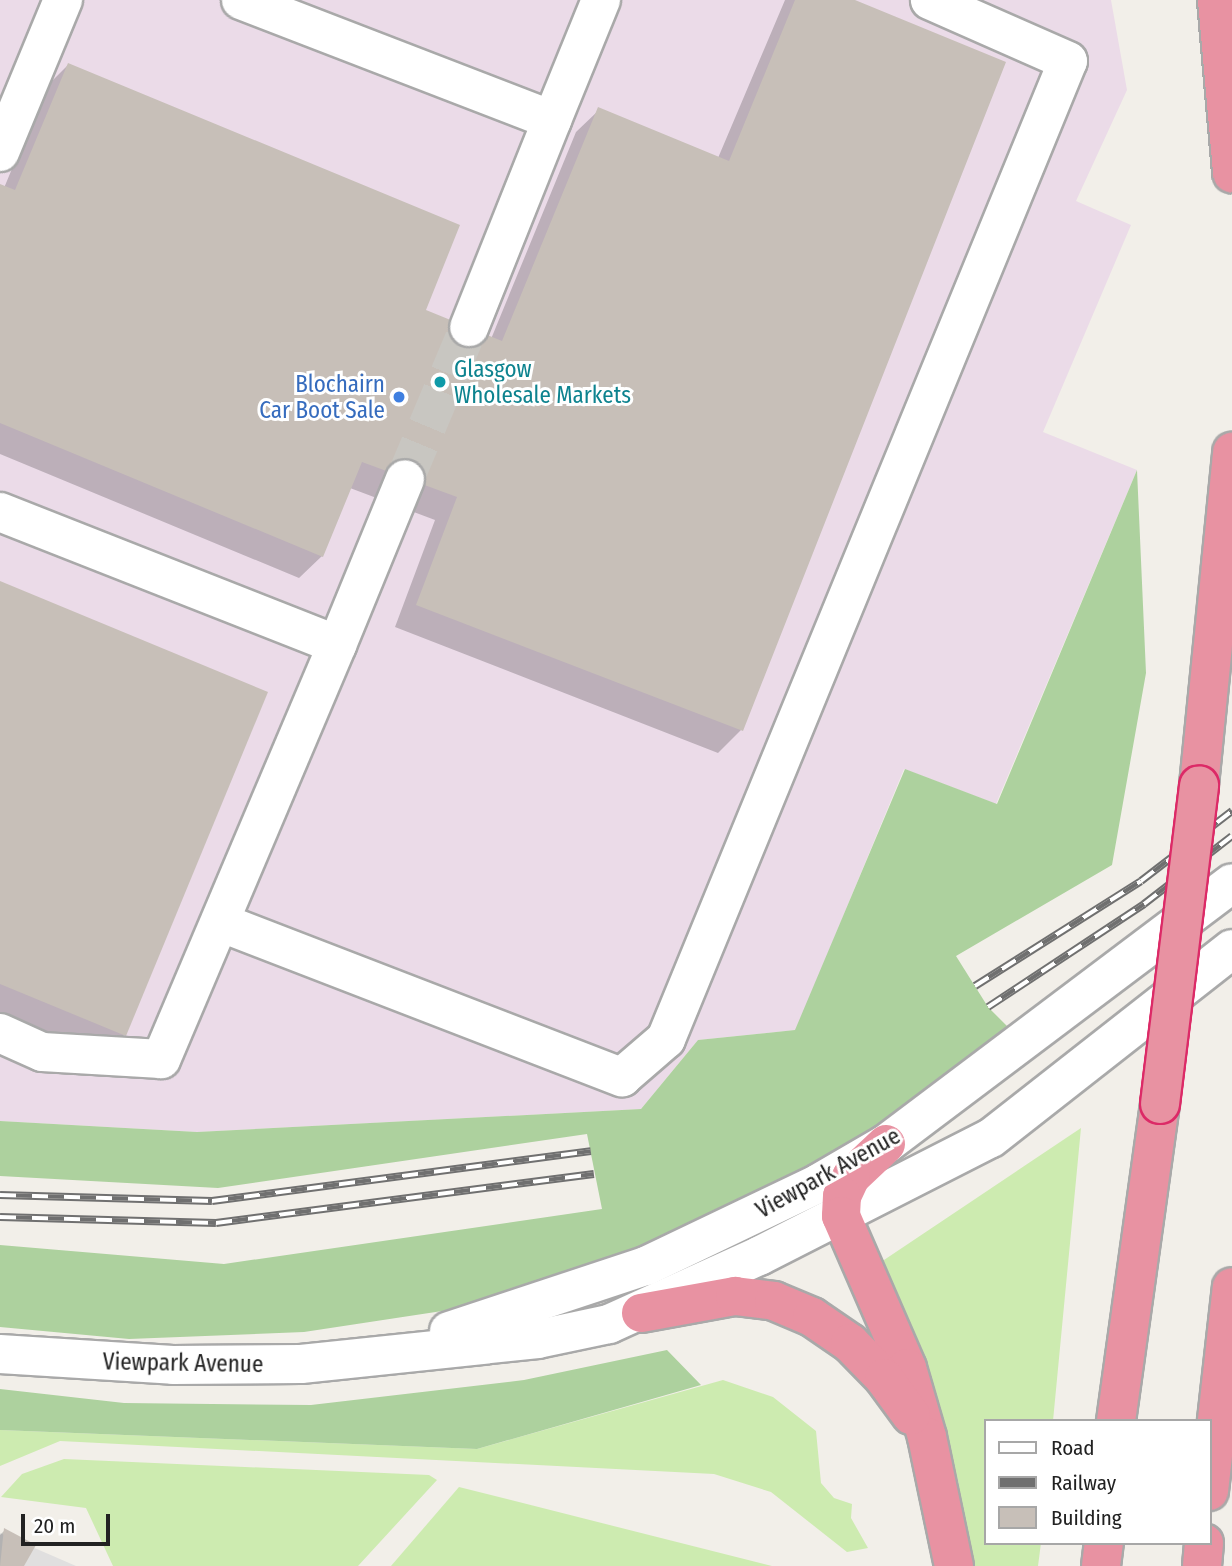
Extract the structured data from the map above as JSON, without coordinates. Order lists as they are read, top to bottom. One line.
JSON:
{"streets":{"street":["Viewpark Avenue"]},"places":["Glasgow Wholesale Markets","Blochairn Car Boot Sale"],"legend":["Road","Railway","Building"],"scale_bar":"20 m"}
